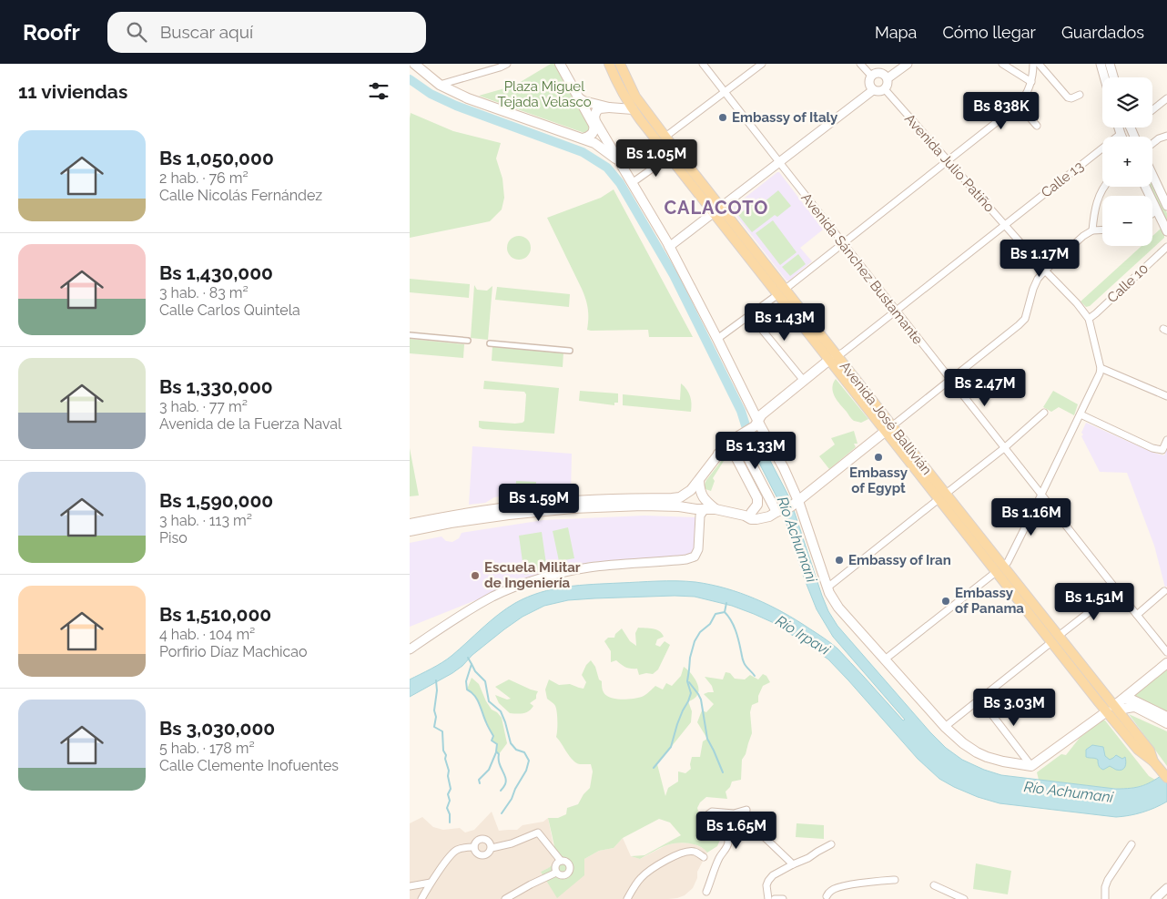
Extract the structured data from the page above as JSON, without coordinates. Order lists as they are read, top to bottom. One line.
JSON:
{"streets":{"main road":["Avenida José Ballivián"],"street":["Avenida Julio Patiño","Calle 13","Avenida Sánchez Bustamante","Calle 10"]},"crossings":[["Avenida Julio Patiño","Calle 13"],["Avenida Julio Patiño","Calle 10"],["Calle 13","Avenida Sánchez Bustamante"],["Calle 13","Avenida José Ballivián"]],"districts":["CALACOTO"],"water":["Río Achumani","Río Irpavi"],"parks":["Plaza Miguel Tejada Velasco"],"places":["Embassy of Italy","Embassy of Egypt","Embassy of Iran","Escuela Militar de Ingeniería","Embassy of Panama"],"page":{"header":"Roofr","search":"Buscar aquí","nav":["Mapa","Cómo llegar","Guardados"],"heading":"11 viviendas","map_buttons":["+","−"],"price":["Bs 838K","Bs 1.05M","Bs 1.17M","Bs 1.43M","Bs 2.47M","Bs 1.33M","Bs 1.59M","Bs 1.16M","Bs 1.51M","Bs 3.03M","Bs 1.65M"],"list":[{"name":"Bs 1,050,000","note":"2 hab. · 76 m² · Calle Nicolás Fernández"},{"name":"Bs 1,430,000","note":"3 hab. · 83 m² · Calle Carlos Quintela"},{"name":"Bs 1,330,000","note":"3 hab. · 77 m² · Avenida de la Fuerza Naval"},{"name":"Bs 1,590,000","note":"3 hab. · 113 m² · Piso"},{"name":"Bs 1,510,000","note":"4 hab. · 104 m² · Porfirio Díaz Machicao"},{"name":"Bs 3,030,000","note":"5 hab. · 178 m² · Calle Clemente Inofuentes"}]}}
